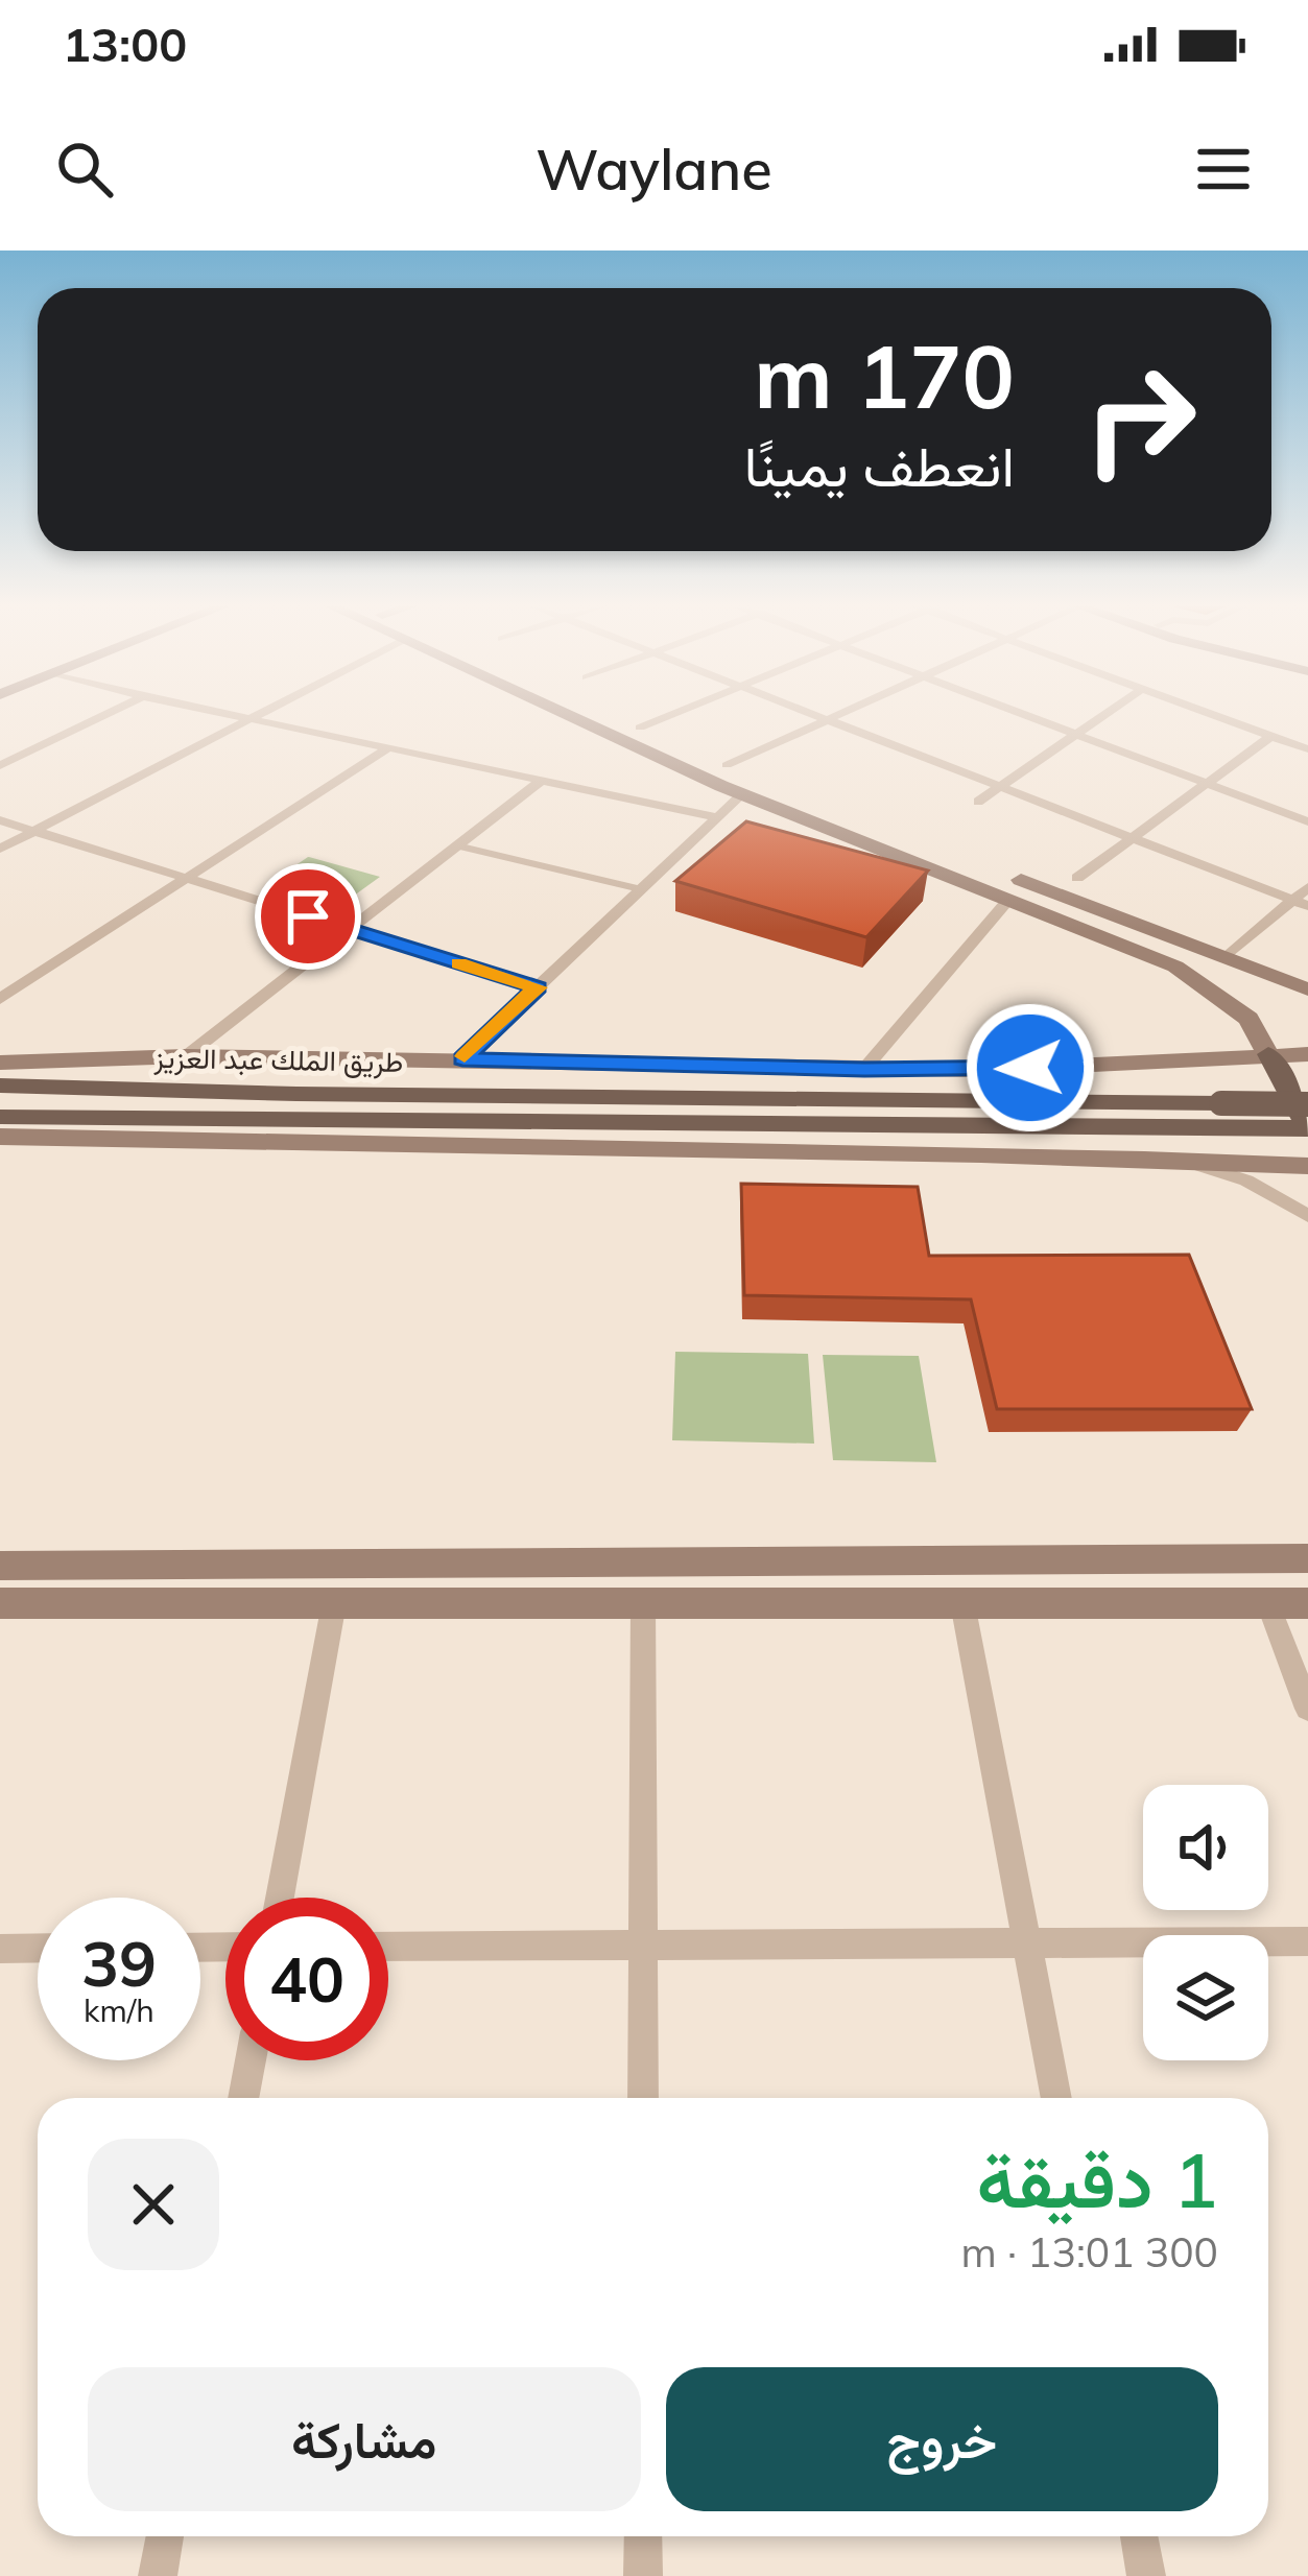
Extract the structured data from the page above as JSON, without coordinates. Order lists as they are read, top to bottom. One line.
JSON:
{"streets":{"main road":["طريق الملك عبد العزيز"]},"page":{"status":"13:00","header":"Waylane","turn":["170 m","انعطف يمينًا"],"speed":"39 km/h","limit":"40","heading":["1 دقيقة","300 m · 13:01"],"buttons":["خروج","مشاركة"]}}
